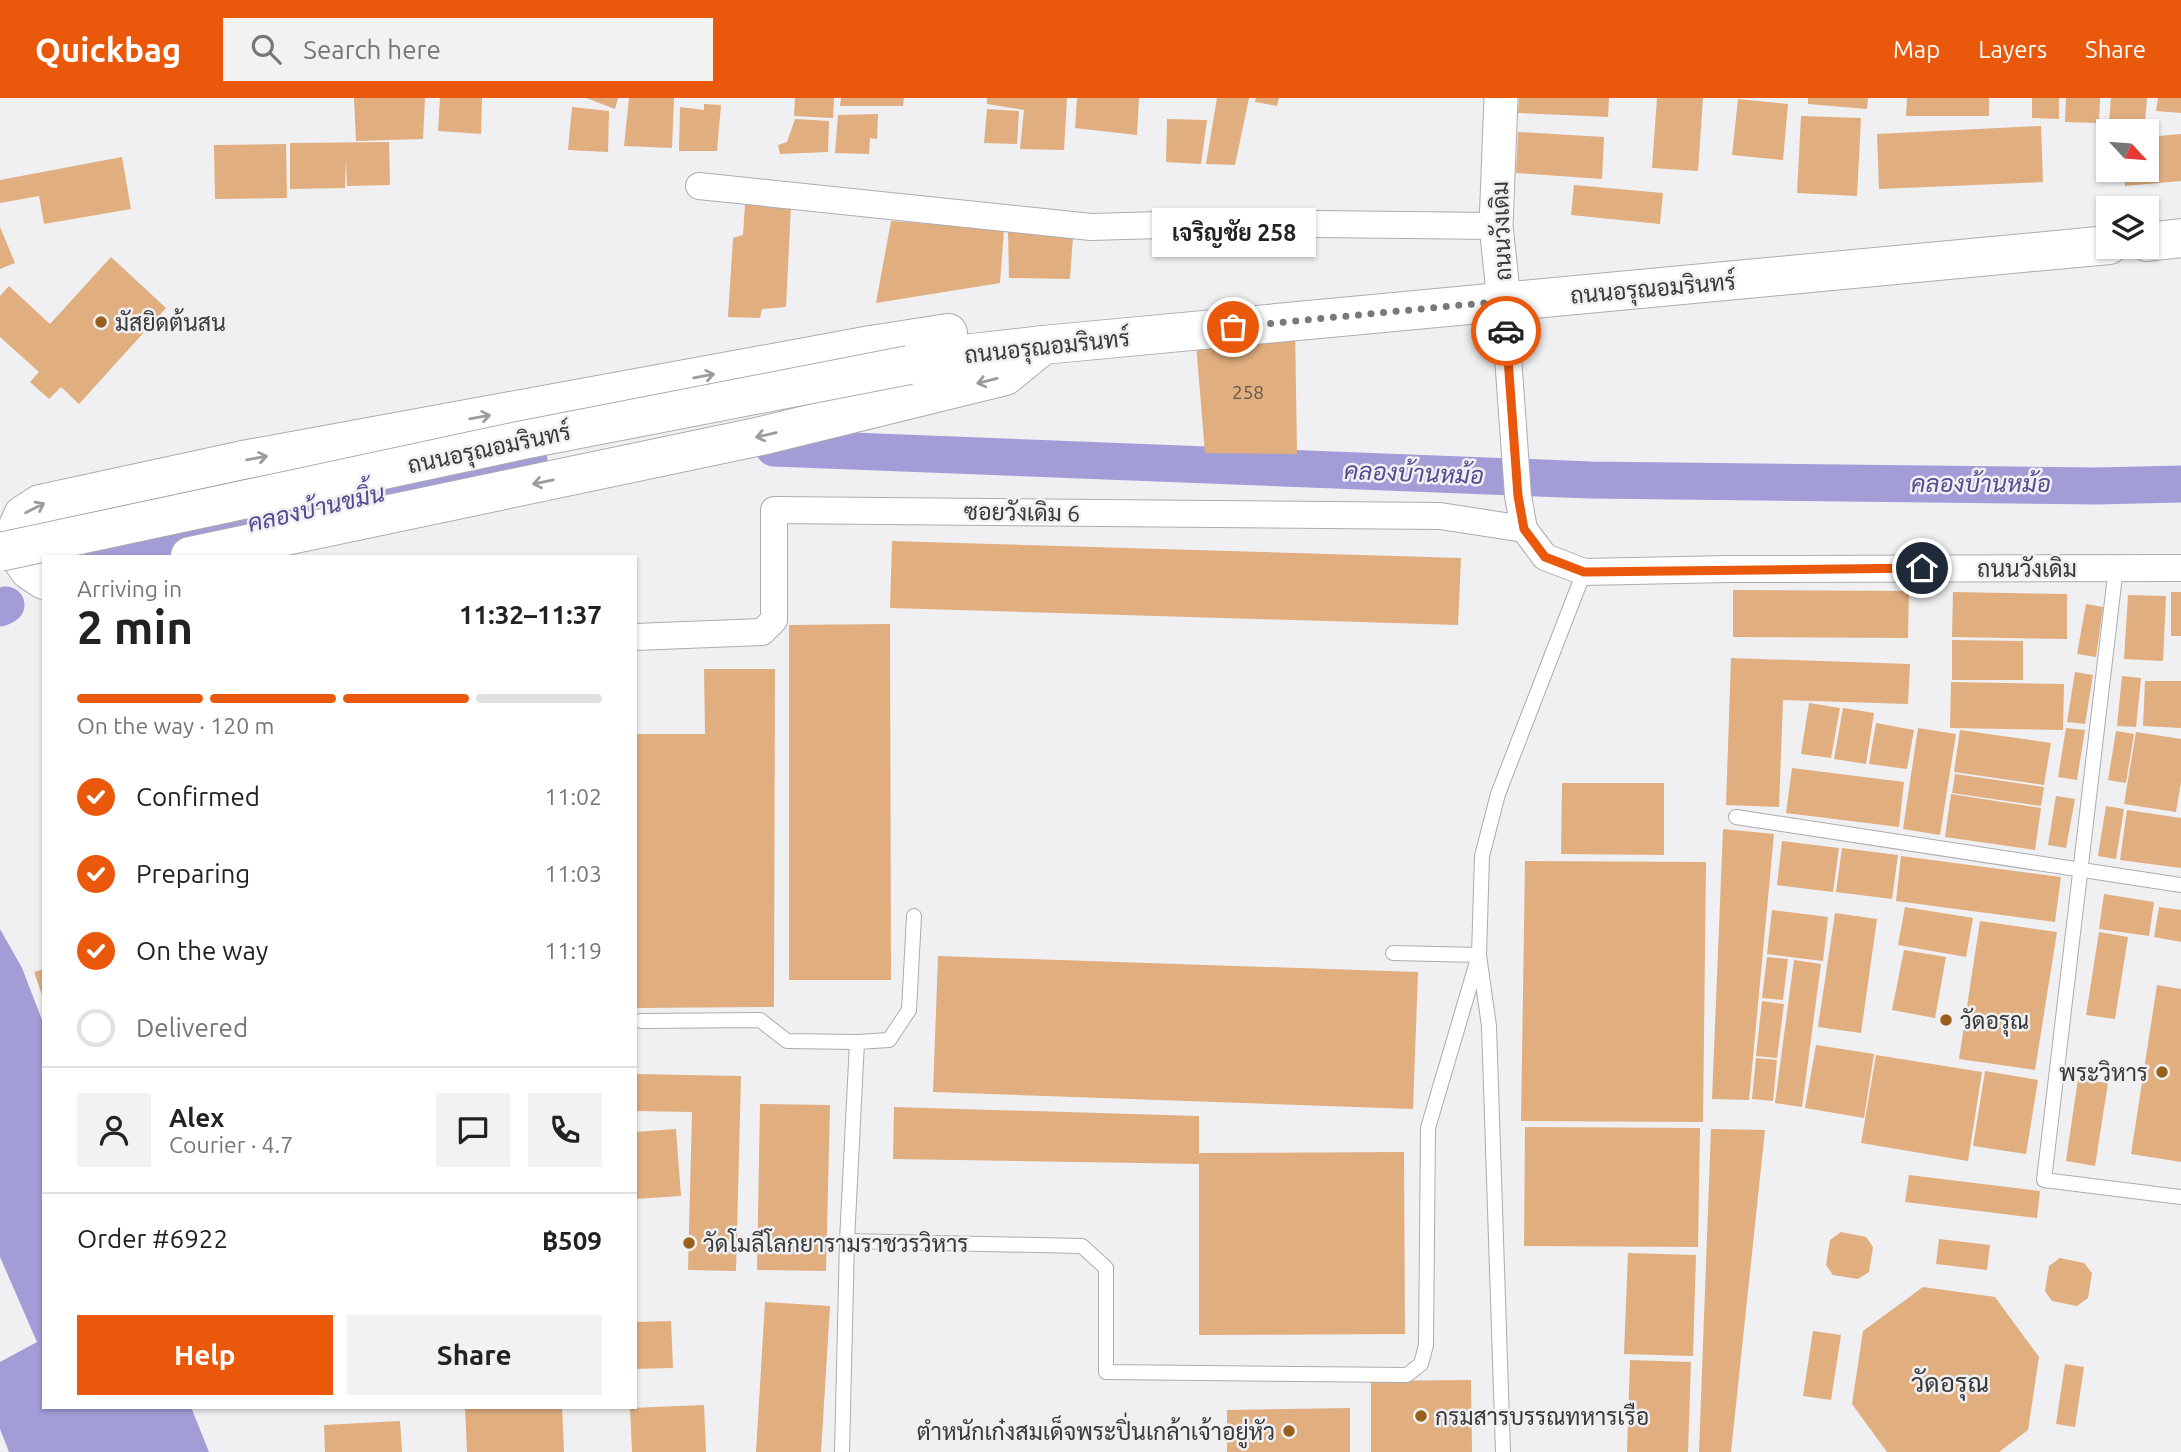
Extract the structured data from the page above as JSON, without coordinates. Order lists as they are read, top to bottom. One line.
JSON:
{"streets":{"main road":["ถนนอรุณอมรินทร์"],"street":["ถนนวังเดิม","ซอยวังเดิม 6"]},"crossings":[["ถนนวังเดิม","ถนนอรุณอมรินทร์"],["ถนนวังเดิม","ซอยวังเดิม 6"]],"districts":["วัดอรุณ"],"water":["คลองบ้านหม้อ","คลองบ้านขมิ้น"],"places":["มัสยิดต้นสน","เจริญชัย 258","วัดอรุณ","พระวิหาร","วัดโมลีโลกยารามราชวรวิหาร","กรมสารบรรณทหารเรือ","ตำหนักเก๋งสมเด็จพระปิ่นเกล้าเจ้าอยู่หัว"],"house_numbers":["258"],"north":"bottom right","page":{"header":"Quickbag","search":"Search here","nav":["Map","Layers","Share"],"bubble":"เจริญชัย 258","heading":["2 min","Arriving in","11:32–11:37"],"panel":["Alex","Courier · 4.7","Order #6922","฿509"],"bar":"On the way · 120 m","list":[["Confirmed","11:02"],["Preparing","11:03"],["On the way","11:19"],"Delivered"],"buttons":["Help","Share"]}}
